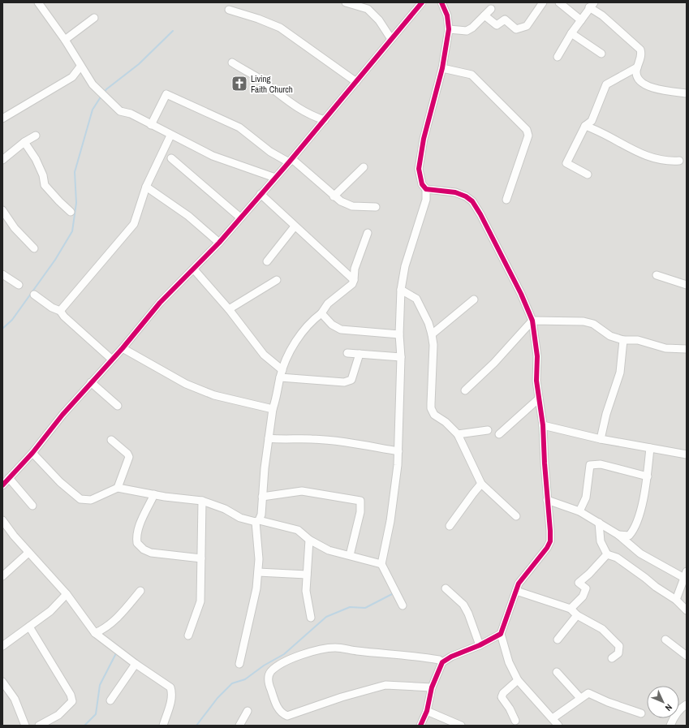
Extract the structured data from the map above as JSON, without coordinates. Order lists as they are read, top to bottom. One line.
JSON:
{"places":{"church":["Living Faith Church"]},"north":"bottom right"}
